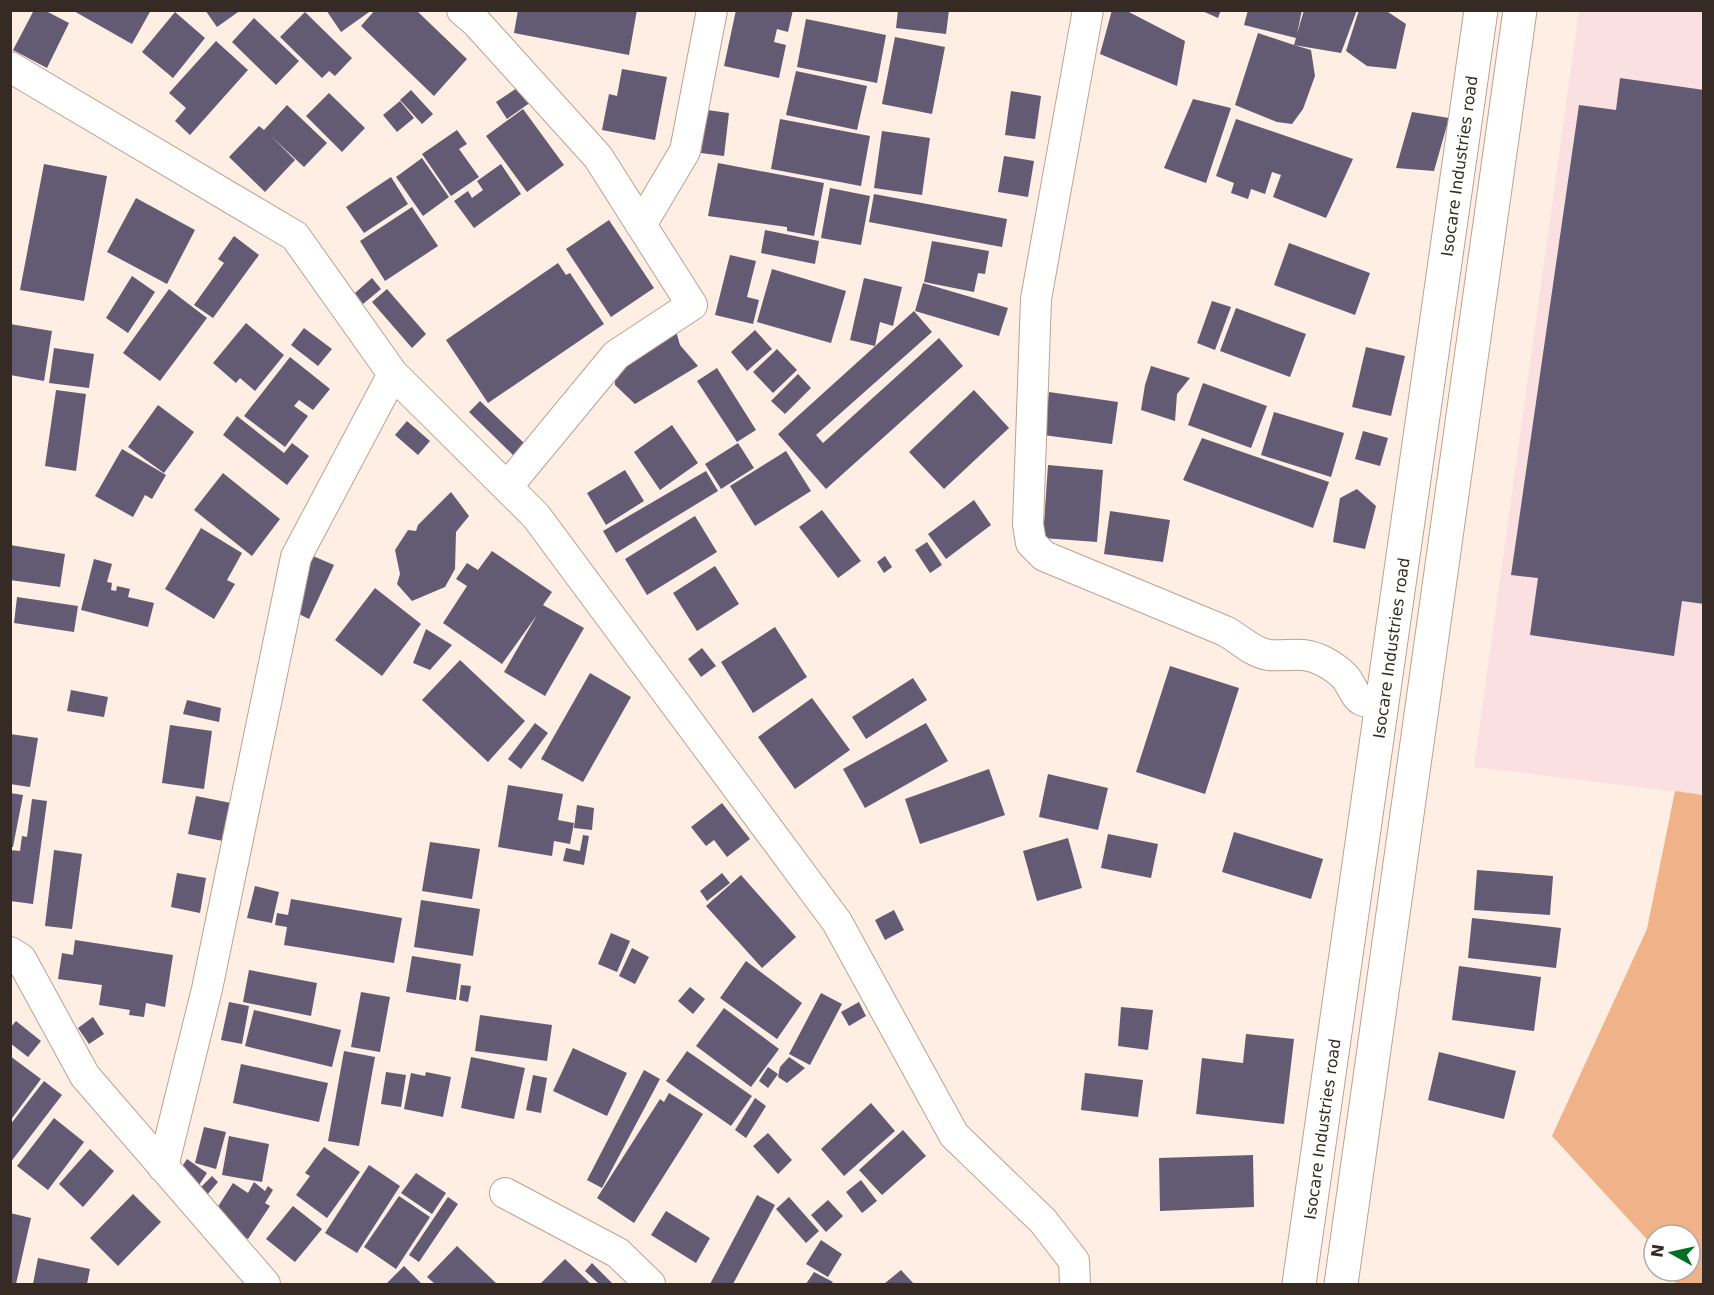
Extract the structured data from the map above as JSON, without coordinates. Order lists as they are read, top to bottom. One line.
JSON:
{"streets":{"street":["Isocare Industries road"]},"north":"left"}
